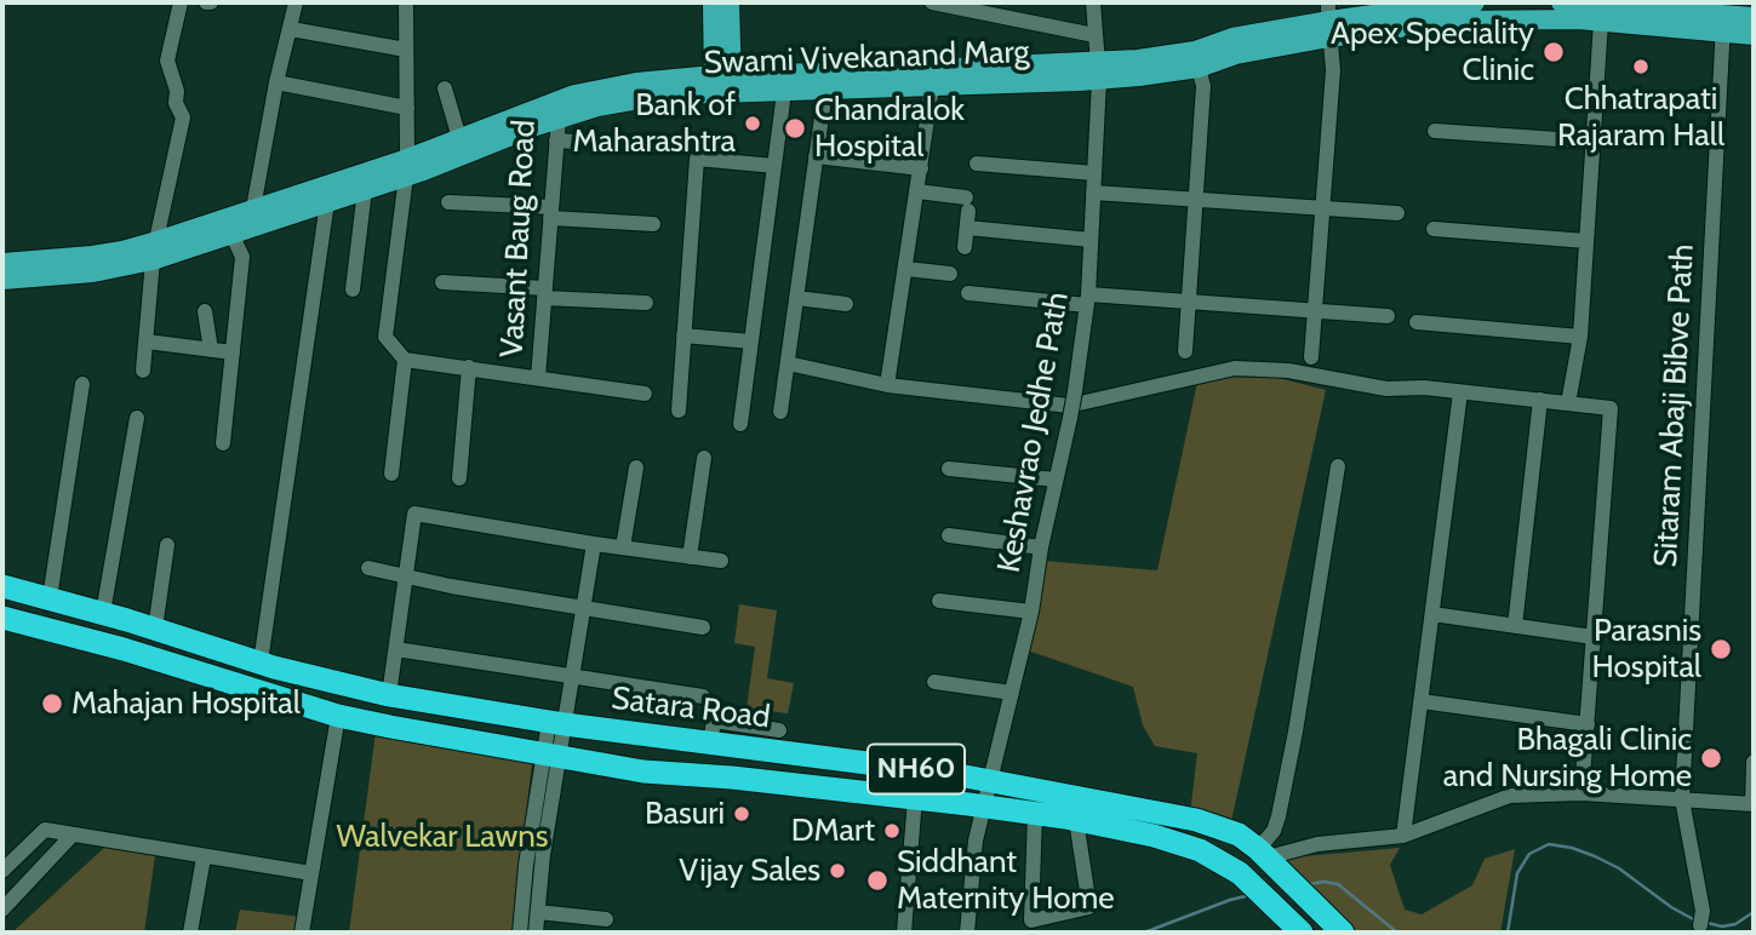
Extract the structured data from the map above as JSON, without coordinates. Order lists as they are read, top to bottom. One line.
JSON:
{"streets":{"highway":["Satara Road","NH60"],"main road":["Swami Vivekanand Marg"],"street":["Vasant Baug Road","Sitaram Abaji Bibve Path","Keshavrao Jedhe Path"]},"crossings":[["Swami Vivekanand Marg","Vasant Baug Road"],["Swami Vivekanand Marg","Sitaram Abaji Bibve Path"],["Swami Vivekanand Marg","Keshavrao Jedhe Path"],["Keshavrao Jedhe Path","Satara Road"]],"parks":["Walvekar Lawns"],"places":["Apex Speciality Clinic","Chhatrapati Rajaram Hall","Bank of Maharashtra","Chandralok Hospital","Parasnis Hospital","Mahajan Hospital","Bhagali Clinic and Nursing Home","Basuri","DMart","Vijay Sales","Siddhant Maternity Home"]}
